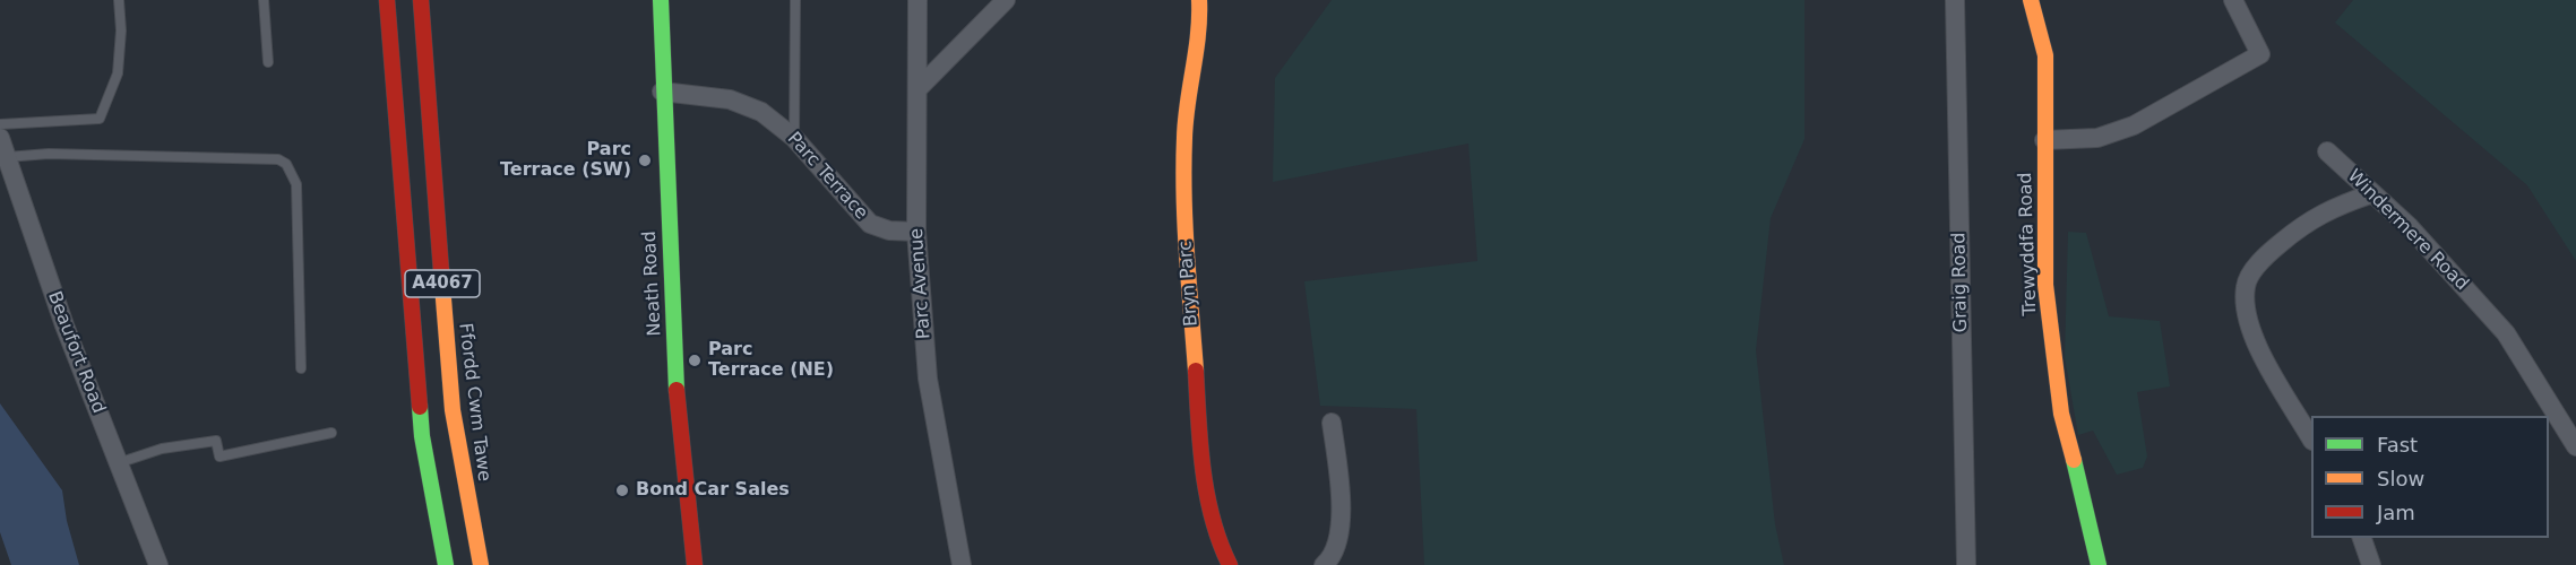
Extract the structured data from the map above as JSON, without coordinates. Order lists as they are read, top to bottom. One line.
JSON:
{"streets":{"main road":["Trewyddfa Road","A4067","Neath Road","Bryn Parc","Ffordd Cwm Tawe"],"street":["Parc Terrace","Windermere Road","Graig Road","Parc Avenue","Beaufort Road"]},"crossings":[["Parc Terrace","Neath Road"],["Parc Terrace","Parc Avenue"]],"places":["Parc Terrace (SW)","Parc Terrace (NE)","Bond Car Sales"],"legend":["Fast","Slow","Jam"]}
